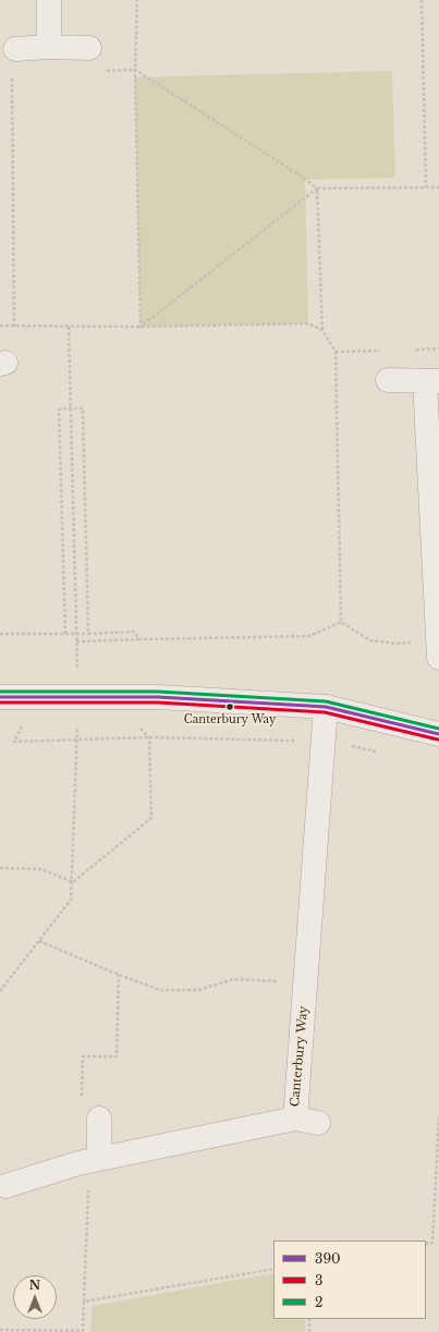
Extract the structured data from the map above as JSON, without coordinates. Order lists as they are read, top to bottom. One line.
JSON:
{"streets":{"street":["Canterbury Way"]},"places":["Canterbury Way"],"lines":["transit line 2","transit line 390","transit line 3"],"legend":["390","3","2"],"north":"top"}
